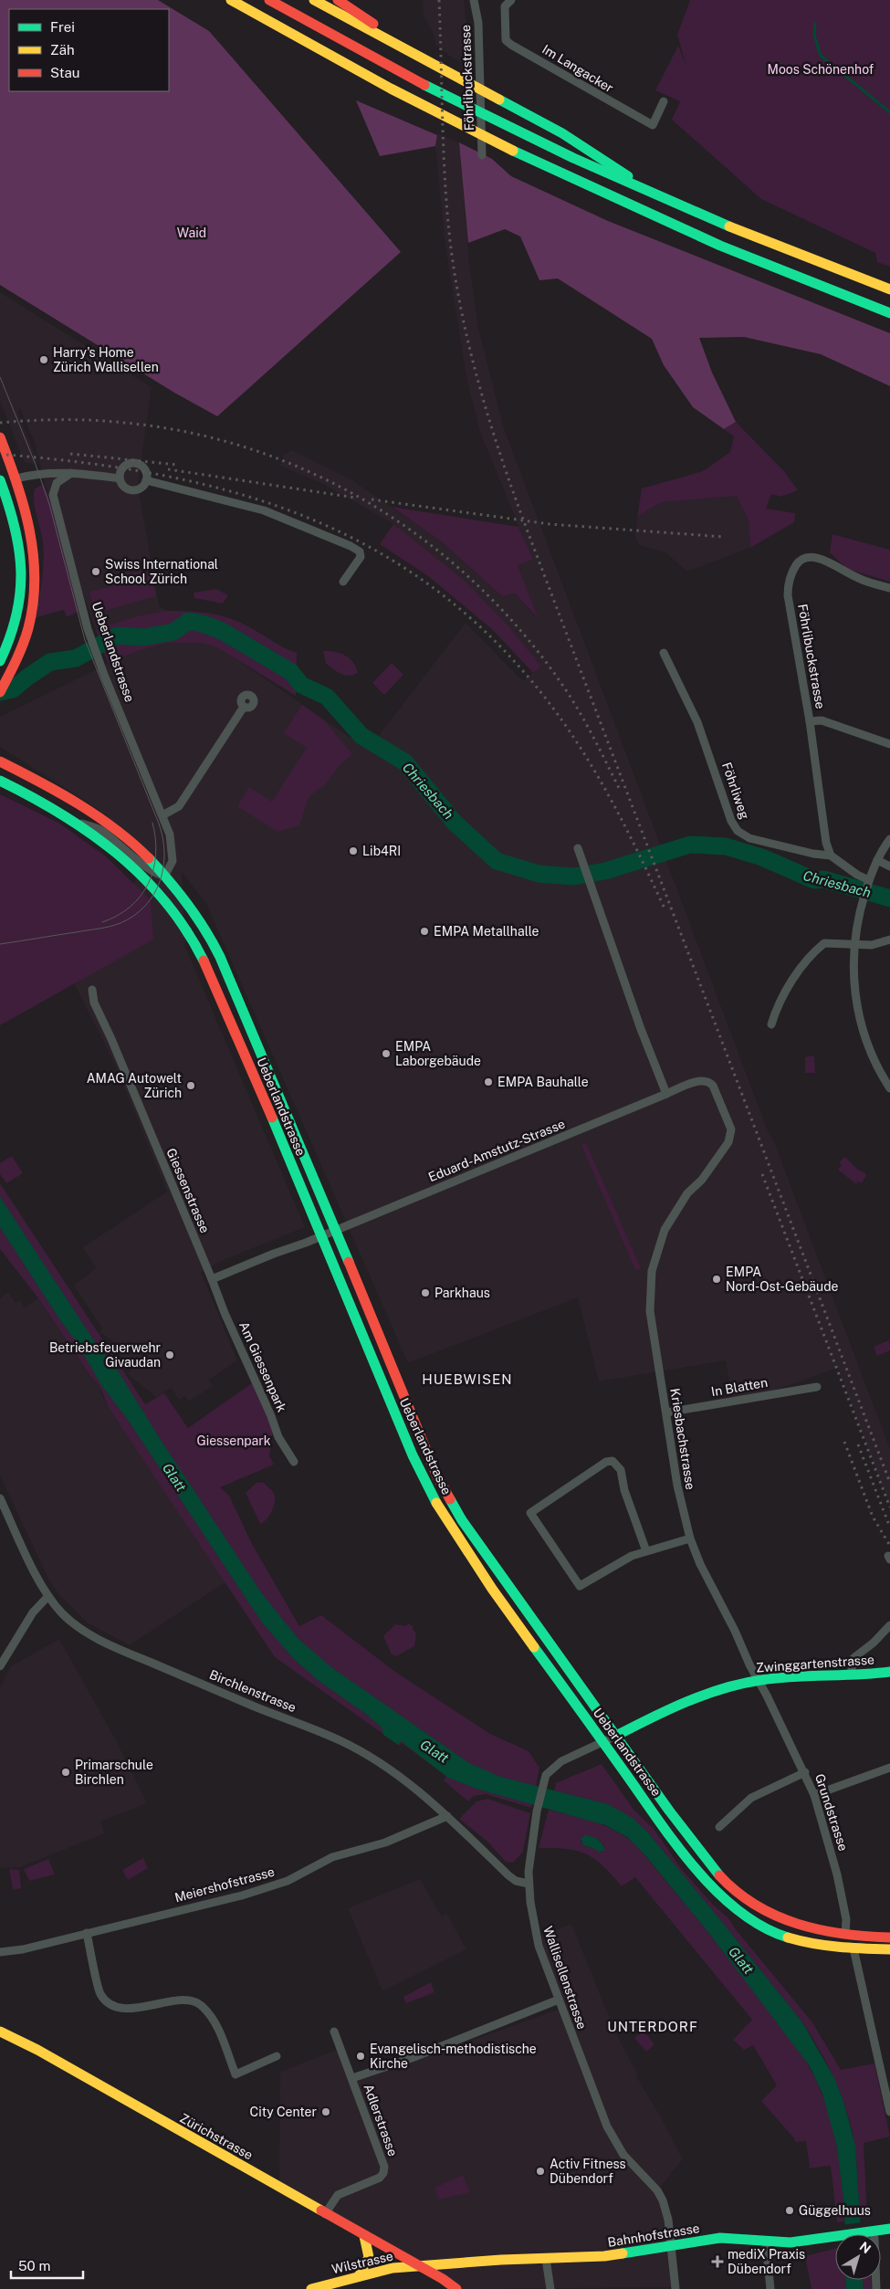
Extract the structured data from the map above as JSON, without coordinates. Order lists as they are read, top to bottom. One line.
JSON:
{"streets":{"main road":["Ueberlandstrasse","Zwinggartenstrasse","Zürichstrasse","Bahnhofstrasse","Wilstrasse"],"street":["Im Langacker","Föhrlibuckstrasse","Föhrliweg","Eduard-Amstutz-Strasse","Giessenstrasse","Am Giessenpark","In Blatten","Kriesbachstrasse","Birchlenstrasse","Grundstrasse","Meiershofstrasse","Wallisellenstrasse","Adlerstrasse"]},"crossings":[["Föhrlibuckstrasse","Föhrliweg"],["Ueberlandstrasse","Eduard-Amstutz-Strasse"],["Ueberlandstrasse","Zwinggartenstrasse"],["Ueberlandstrasse","Grundstrasse"],["Ueberlandstrasse","Wallisellenstrasse"],["Eduard-Amstutz-Strasse","Kriesbachstrasse"],["Giessenstrasse","Am Giessenpark"],["In Blatten","Kriesbachstrasse"],["Kriesbachstrasse","Zwinggartenstrasse"],["Kriesbachstrasse","Grundstrasse"],["Zwinggartenstrasse","Grundstrasse"],["Zwinggartenstrasse","Wallisellenstrasse"],["Birchlenstrasse","Meiershofstrasse"],["Birchlenstrasse","Wallisellenstrasse"],["Wallisellenstrasse","Bahnhofstrasse"],["Adlerstrasse","Zürichstrasse"],["Zürichstrasse","Bahnhofstrasse"],["Zürichstrasse","Wilstrasse"],["Bahnhofstrasse","Wilstrasse"]],"districts":["HUEBWISEN","UNTERDORF"],"water":["Chriesbach","Glatt"],"parks":["Moos Schönenhof","Waid","Giessenpark"],"places":{"other":["Harry's Home Zürich Wallisellen","Swiss International School Zürich","Lib4RI","EMPA Metallhalle","EMPA Laborgebäude","EMPA Bauhalle","AMAG Autowelt Zürich","EMPA Nord-Ost-Gebäude","Parkhaus","Betriebsfeuerwehr Givaudan","Primarschule Birchlen","Evangelisch-methodistische Kirche","City Center","Activ Fitness Dübendorf","Güggelhuus"],"health":["mediX Praxis Dübendorf"]},"legend":["Frei","Zäh","Stau"],"scale_bar":"50 m","north":"top right"}
